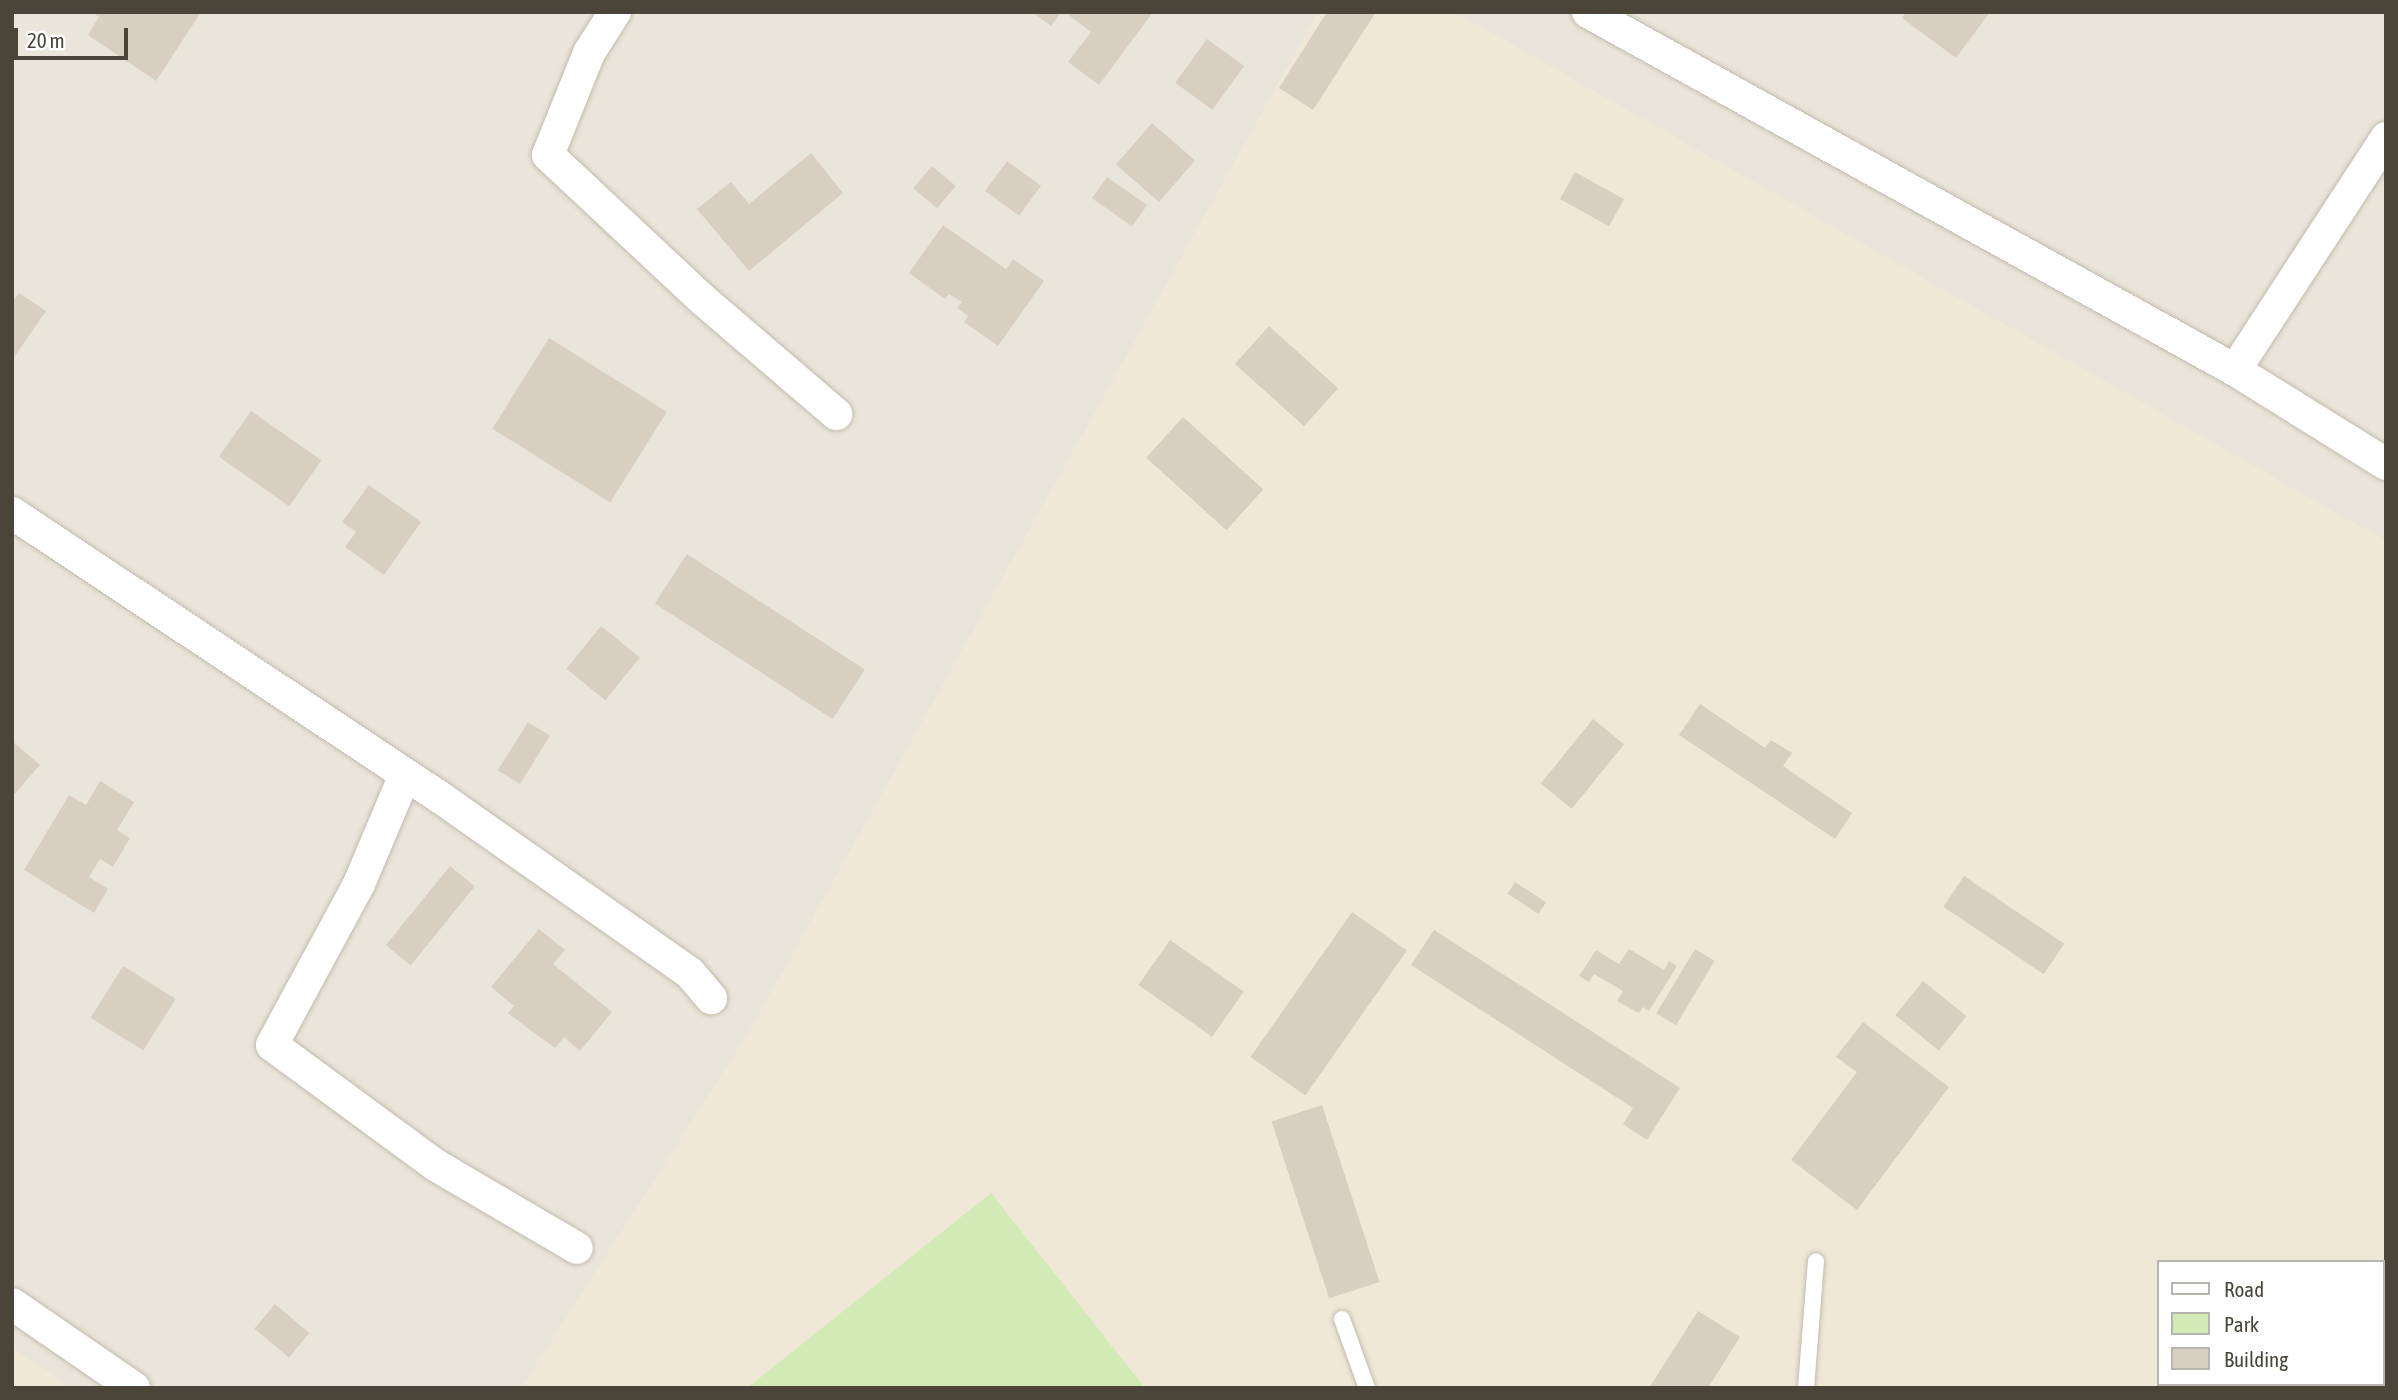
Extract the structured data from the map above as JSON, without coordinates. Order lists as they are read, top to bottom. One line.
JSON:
{"legend":["Road","Park","Building"],"scale_bar":"20 m"}
